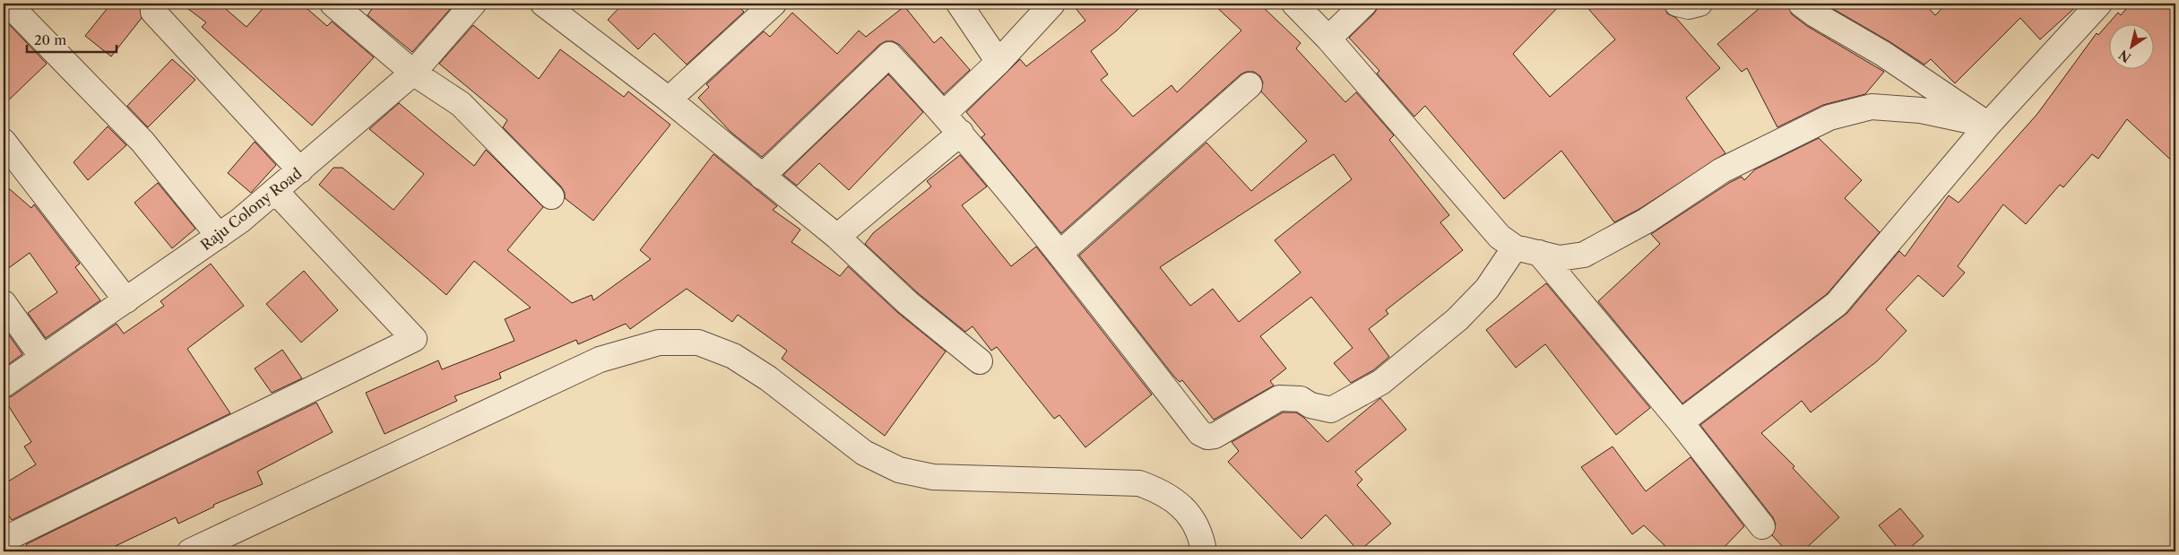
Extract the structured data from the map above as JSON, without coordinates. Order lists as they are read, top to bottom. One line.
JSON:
{"streets":{"street":["Raju Colony Road"]},"scale_bar":"20 m","north":"bottom left"}
